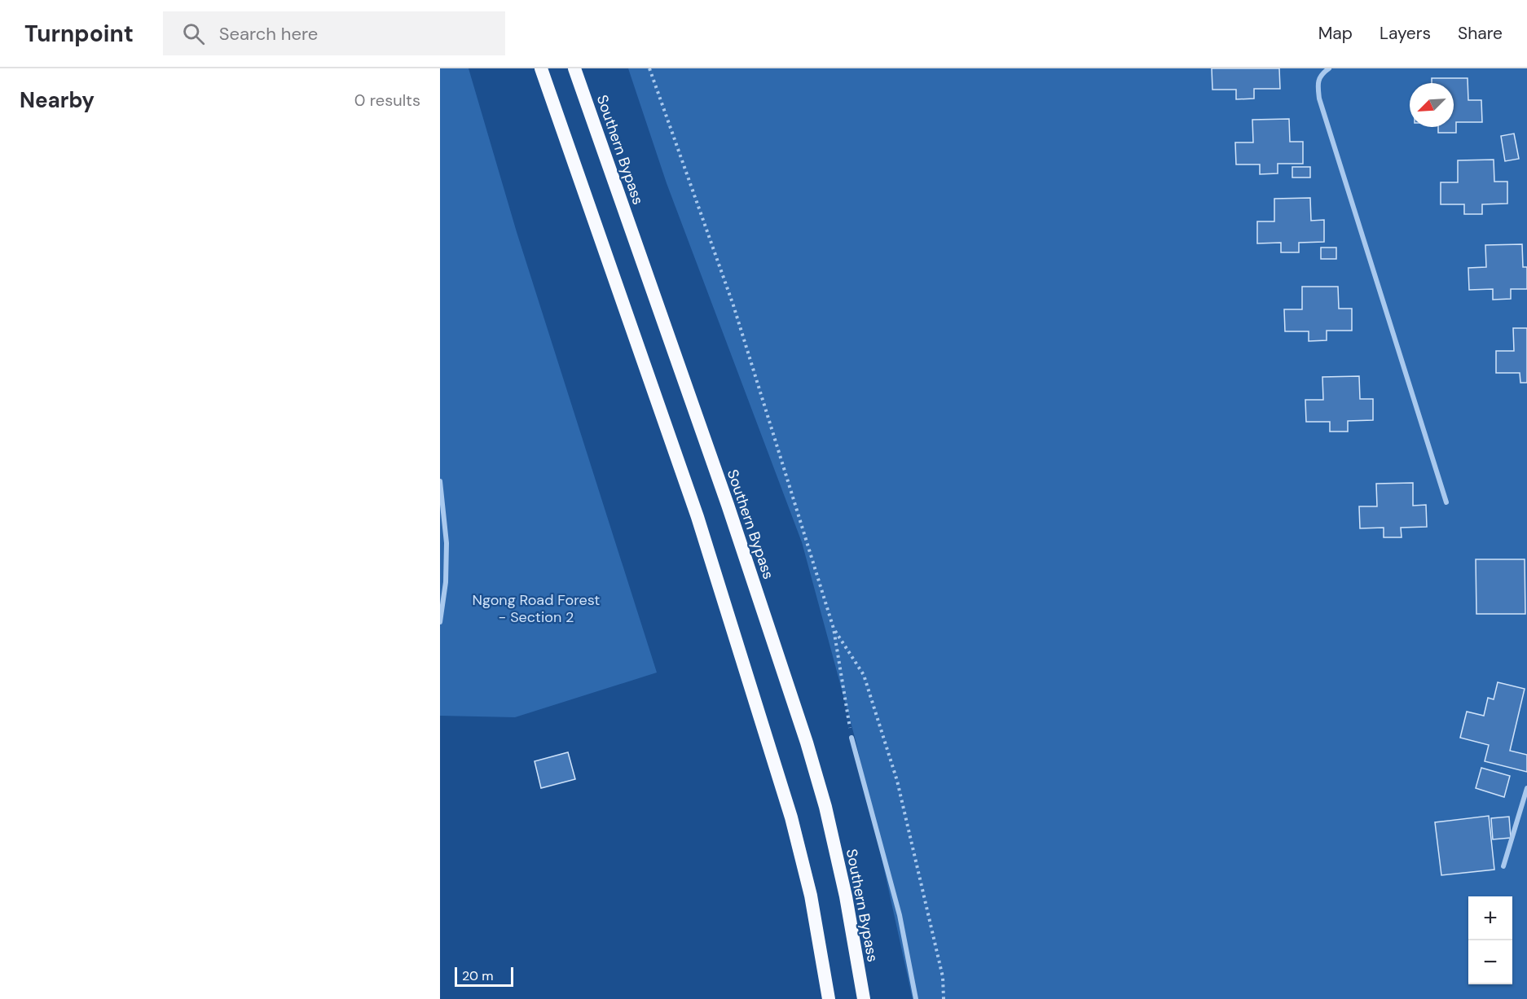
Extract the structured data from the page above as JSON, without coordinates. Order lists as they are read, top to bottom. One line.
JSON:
{"streets":{"highway":["Southern Bypass"]},"parks":["Ngong Road Forest - Section 2"],"scale_bar":"20 m","north":"bottom left","page":{"header":"Turnpoint","search":"Search here","nav":["Map","Layers","Share"],"heading":["Nearby","0 results"],"map_buttons":["+","−"],"scale":"20 m"}}
